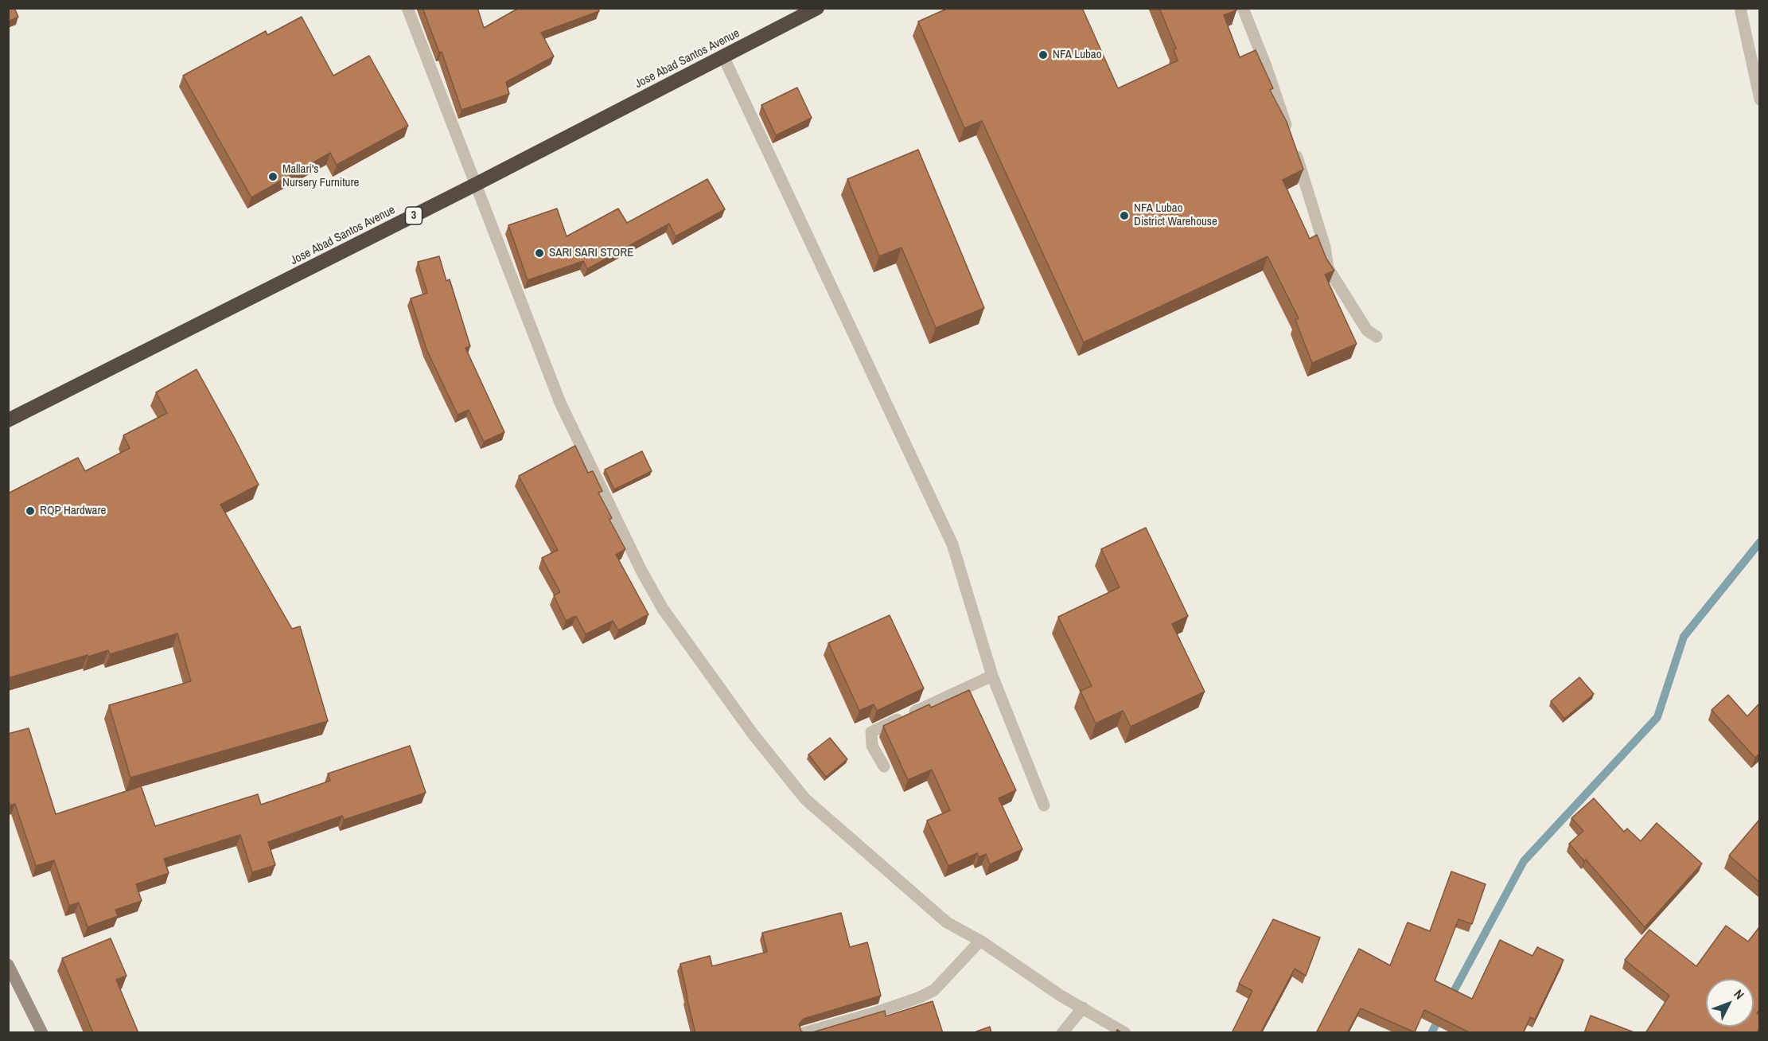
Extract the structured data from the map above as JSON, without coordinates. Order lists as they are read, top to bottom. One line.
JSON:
{"streets":{"highway":["Jose Abad Santos Avenue","3"]},"places":["NFA Lubao","Mallari's Nursery Furniture","NFA Lubao District Warehouse","SARI SARI STORE","RQP Hardware"],"north":"top right"}
